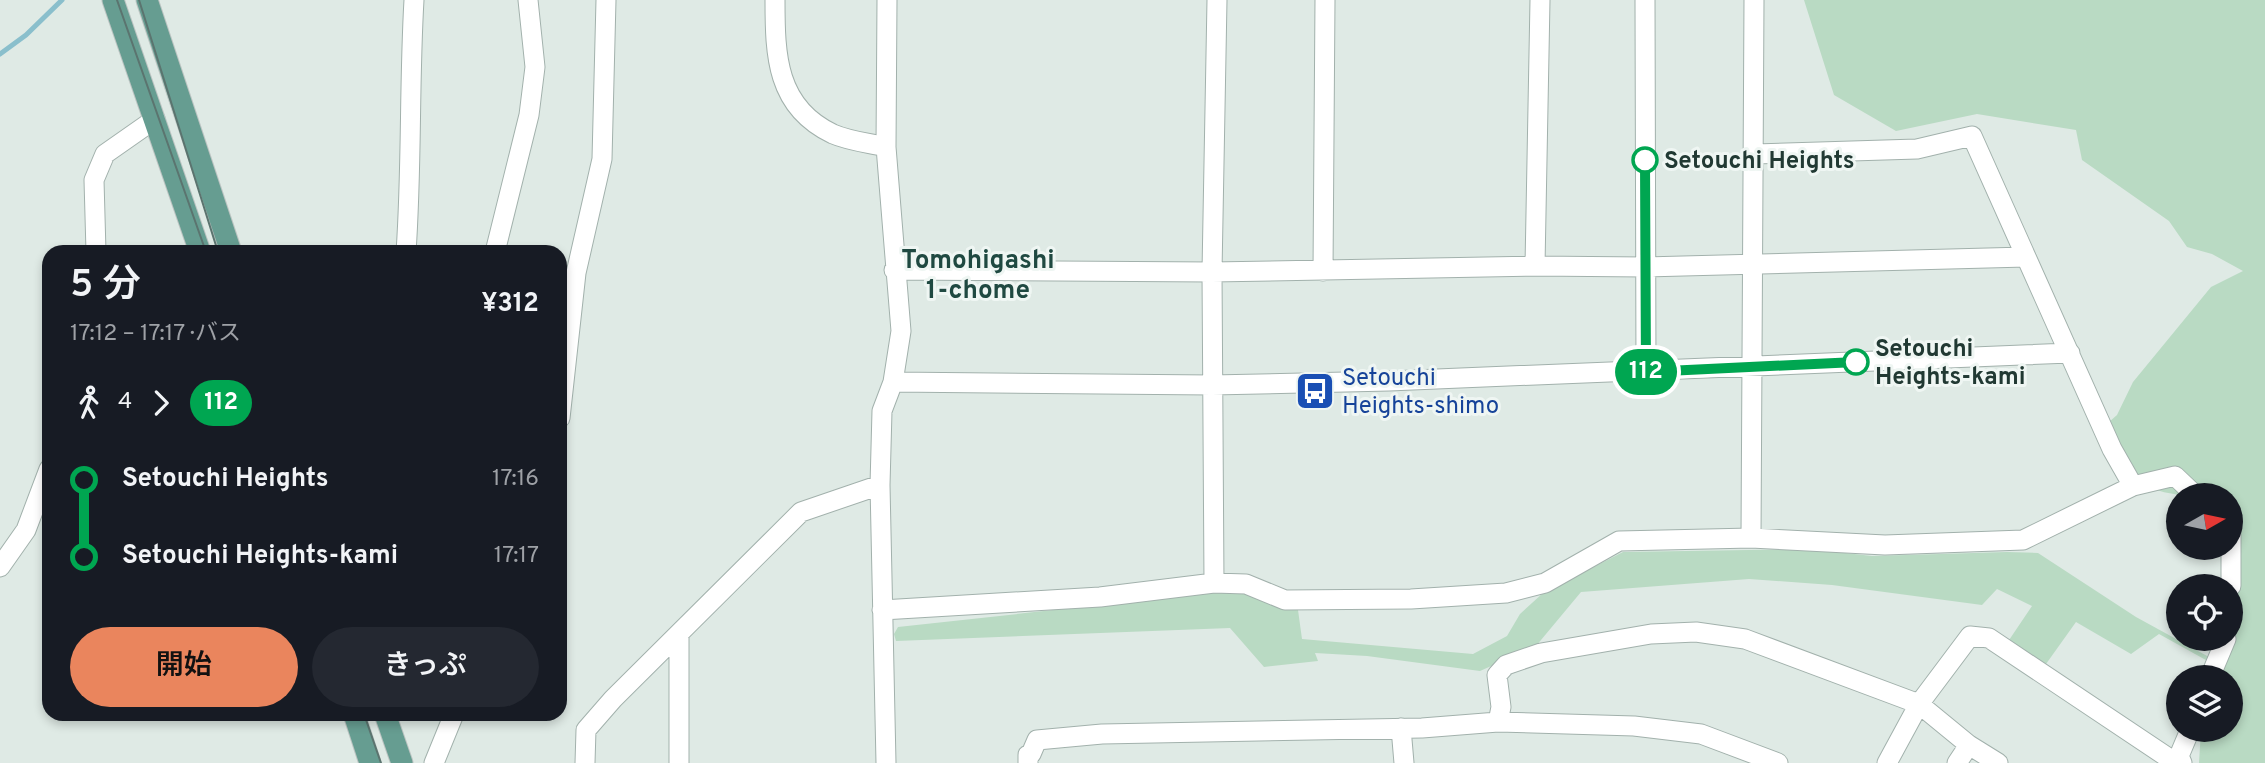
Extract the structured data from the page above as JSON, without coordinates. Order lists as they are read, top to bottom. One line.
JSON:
{"districts":["Tomohigashi 1-chome"],"places":{"other":["Setouchi Heights","Setouchi Heights-kami"],"bus stop":["Setouchi Heights-shimo"]},"lines":["bus line 112"],"north":"right","page":{"on_map":"112","heading":["5 分","17:12 – 17:17 · バス","¥312"],"legs":["4","112"],"list":[{"name":"Setouchi Heights","value":"17:16"},{"name":"Setouchi Heights-kami","value":"17:17"}],"buttons":["開始","きっぷ"]}}
